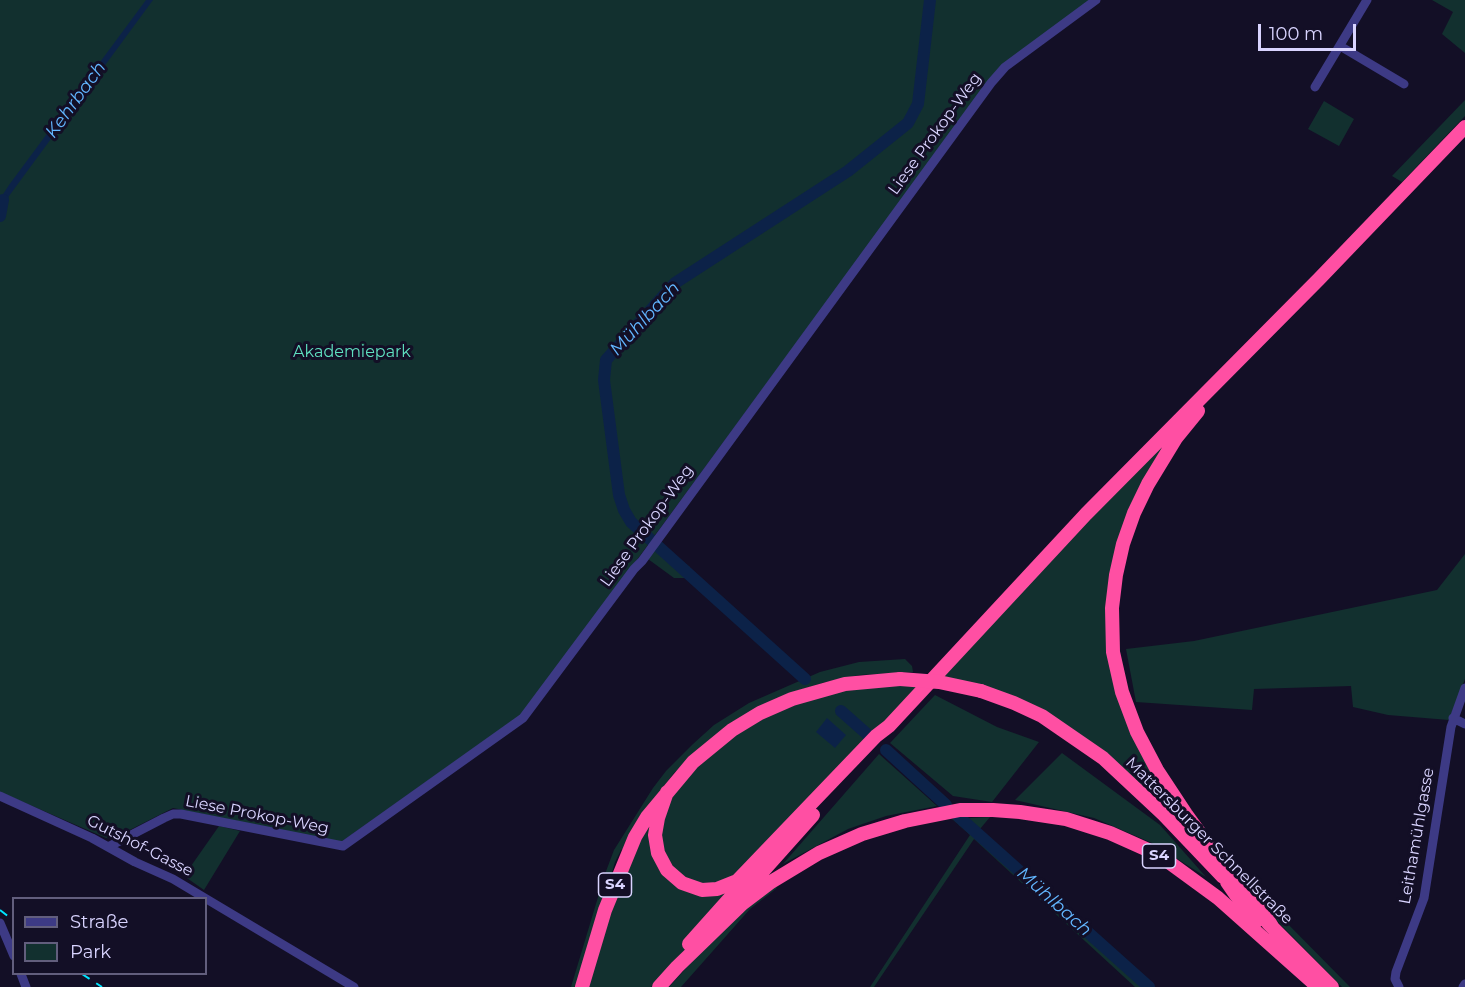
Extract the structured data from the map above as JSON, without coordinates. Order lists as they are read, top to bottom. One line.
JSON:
{"streets":{"highway":["Mattersburger Schnellstraße","S4"],"street":["Liese Prokop-Weg","Leithamühlgasse","Gutshof-Gasse"]},"crossings":[["Liese Prokop-Weg","Gutshof-Gasse"]],"water":["Kehrbach","Mühlbach"],"parks":["Akademiepark"],"legend":["Straße","Park"],"scale_bar":"100 m"}
